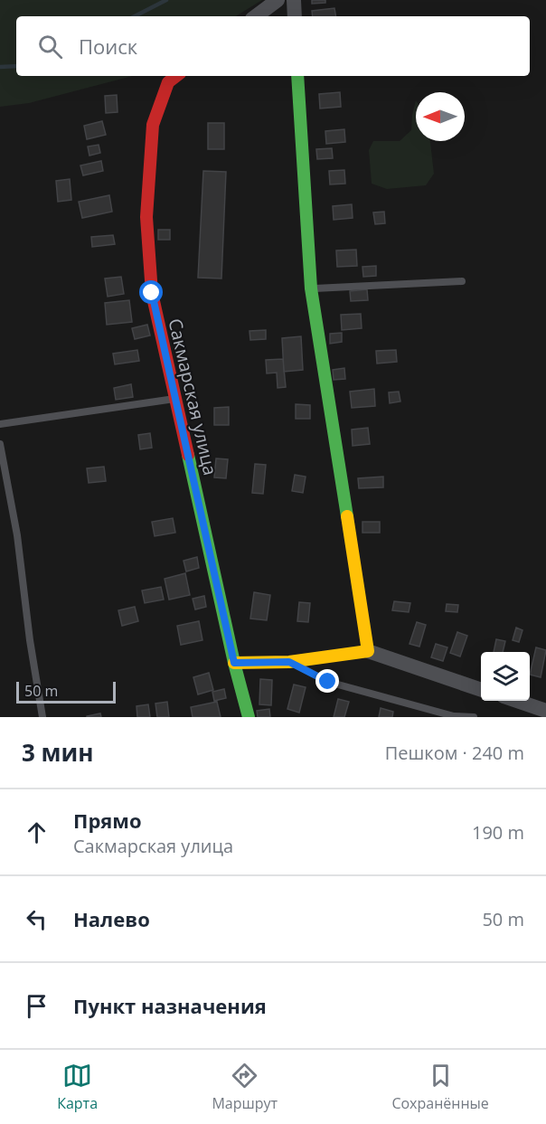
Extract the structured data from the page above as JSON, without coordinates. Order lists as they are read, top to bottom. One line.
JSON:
{"streets":{"street":["Сакмарская улица"]},"scale_bar":"50 m","north":"left","page":{"search":"Поиск","scale":"50 m","heading":["3 мин","Пешком · 240 m"],"list":[["Прямо","Сакмарская улица","190 m"],["Налево","50 m"],"Пункт назначения"],"nav":["Карта","Маршрут","Сохранённые"]}}
